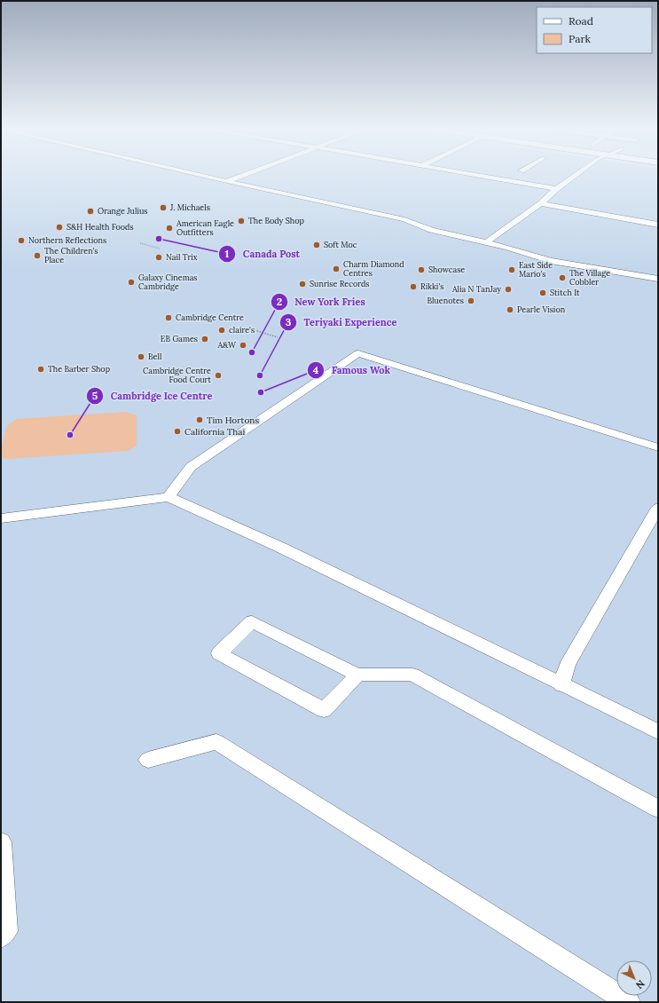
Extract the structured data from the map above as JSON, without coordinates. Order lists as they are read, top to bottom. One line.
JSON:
{"places":["J. Michaels","Orange Julius","The Body Shop","S&H Health Foods","American Eagle Outfitters","Canada Post","Northern Reflections","Soft Moc","The Children's Place","Nail Trix","Charm Diamond Centres","Showcase","East Side Mario's","The Village Cobbler","Galaxy Cinemas Cambridge","Sunrise Records","Rikki's","Alia N TanJay","Stitch It","Bluenotes","Pearle Vision","Cambridge Centre","claire's","EB Games","A&W","New York Fries","Bell","The Barber Shop","Cambridge Centre Food Court","Teriyaki Experience","Famous Wok","Tim Hortons","California Thai","Cambridge Ice Centre"],"legend":["Road","Park"],"north":"bottom right"}
